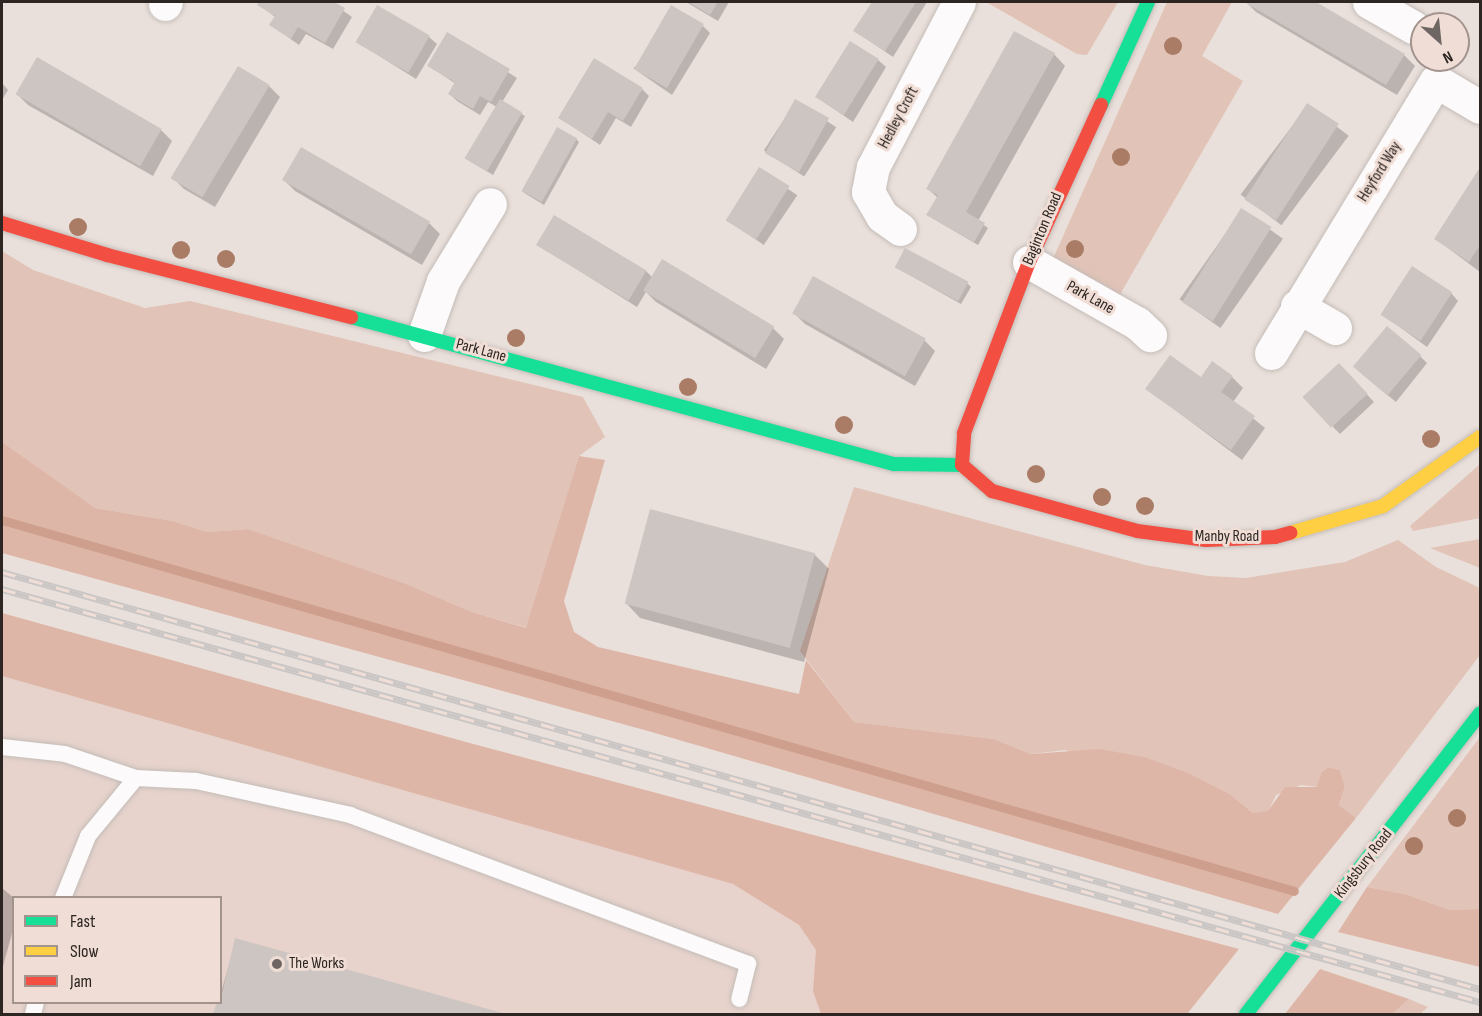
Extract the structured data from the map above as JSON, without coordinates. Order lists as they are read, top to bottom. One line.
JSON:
{"streets":{"main road":["Baginton Road","Park Lane","Manby Road","Kingsbury Road"],"street":["Hedley Croft","Heyford Way"]},"crossings":[["Baginton Road","Park Lane"],["Baginton Road","Manby Road"],["Park Lane","Manby Road"]],"places":["The Works"],"legend":["Fast","Slow","Jam"],"north":"bottom right"}
